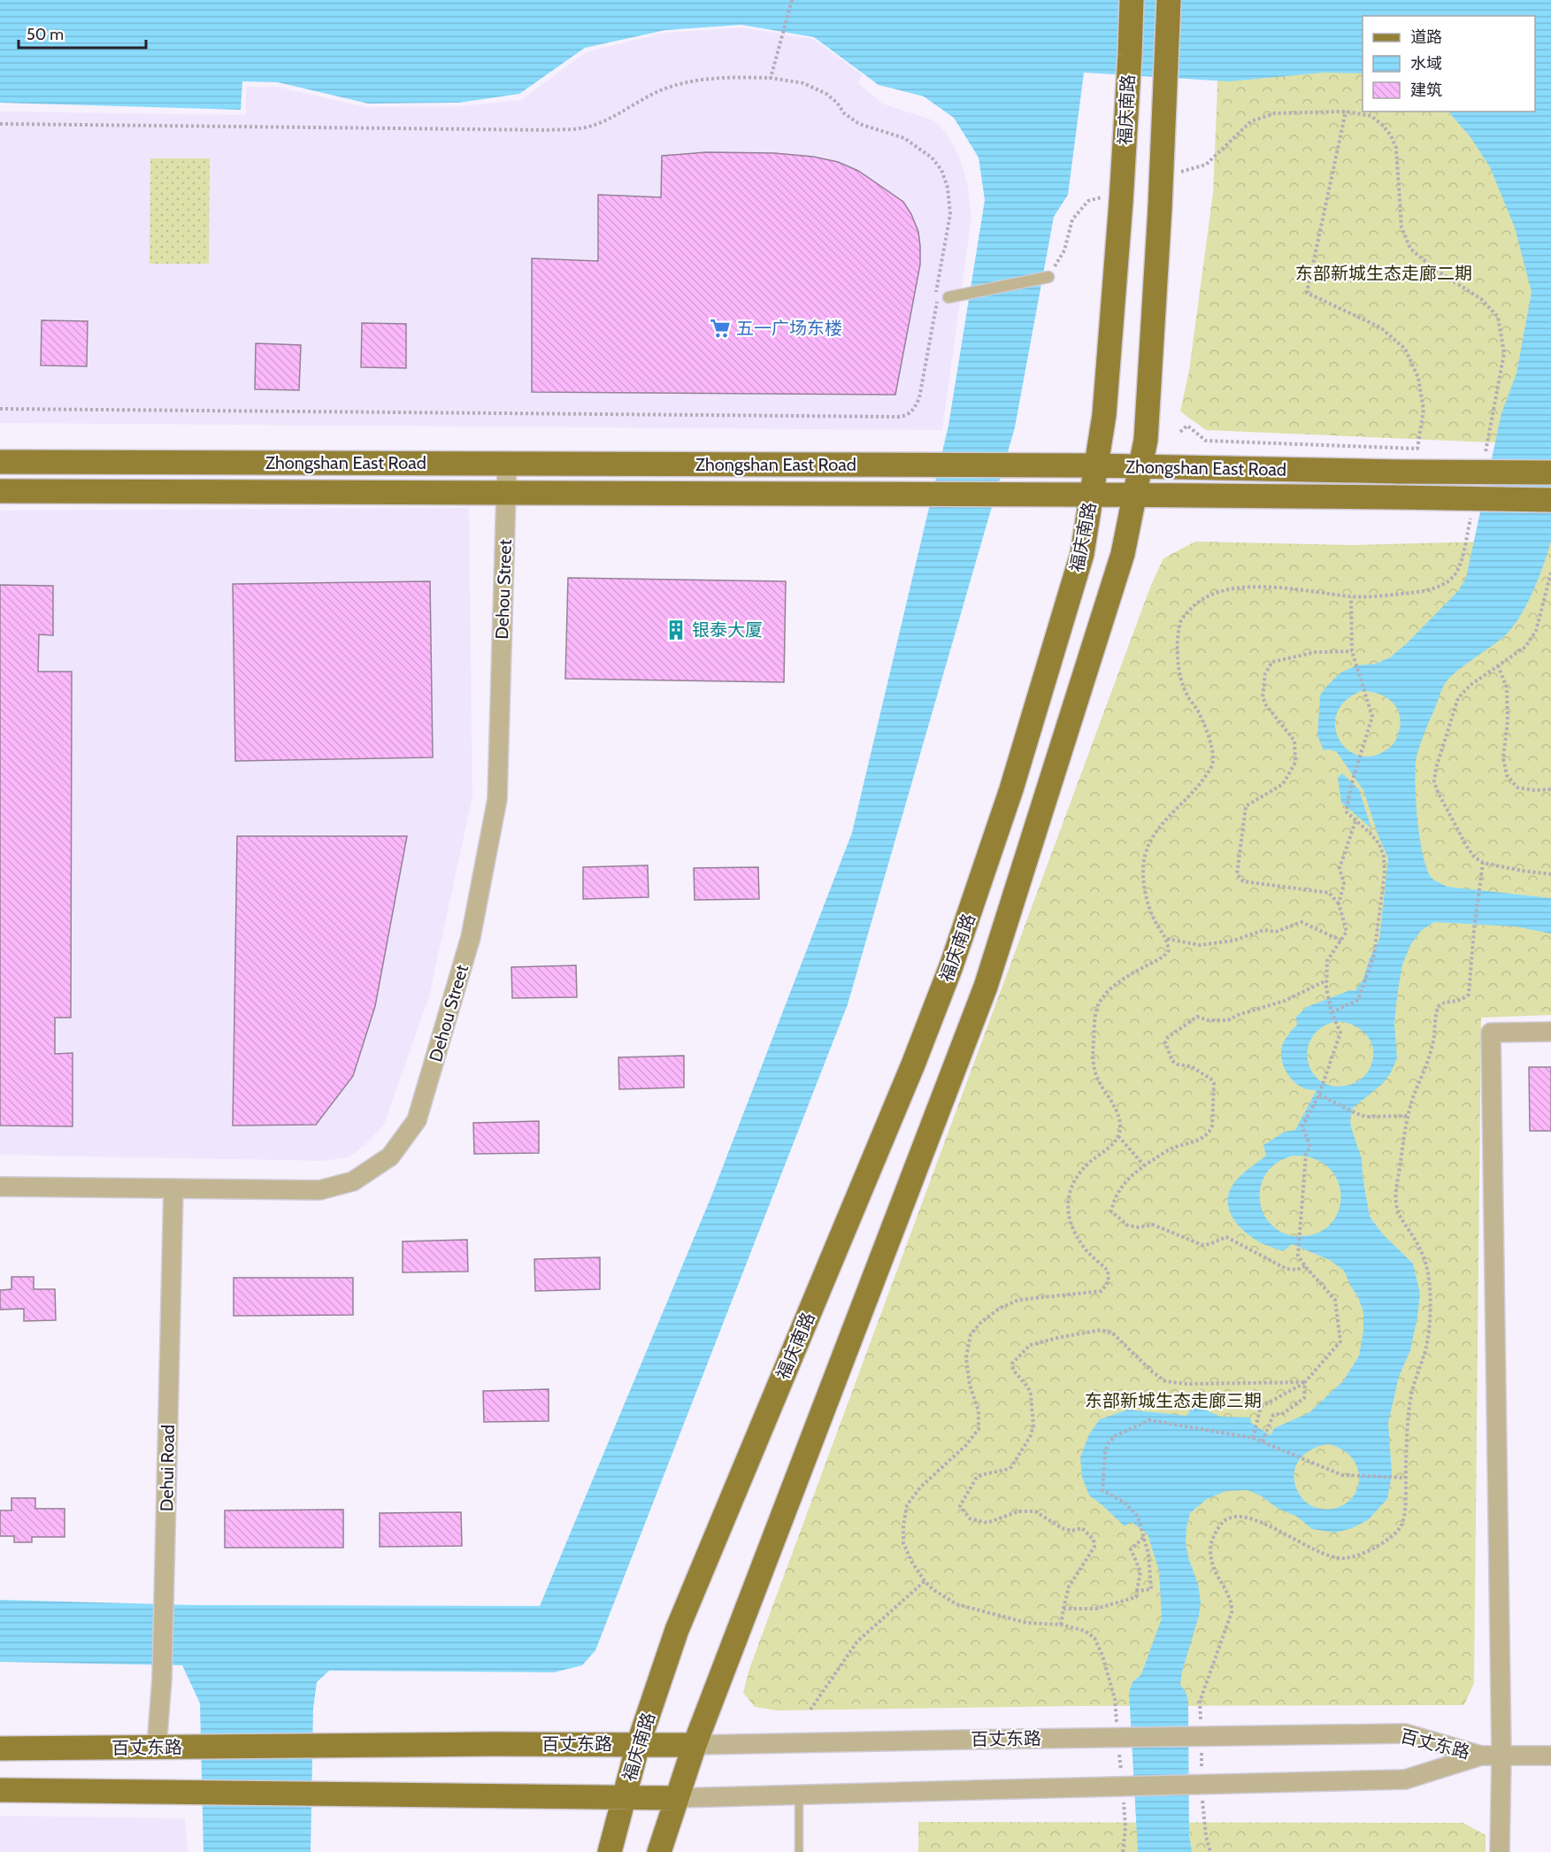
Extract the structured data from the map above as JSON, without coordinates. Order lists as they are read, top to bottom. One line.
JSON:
{"streets":{"main road":["福庆南路","Zhongshan East Road","百丈东路"],"street":["Dehou Street","Dehui Road"]},"crossings":[["福庆南路","Zhongshan East Road"],["福庆南路","百丈东路"],["Zhongshan East Road","Dehou Street"],["Dehou Street","Dehui Road"],["Dehui Road","百丈东路"]],"parks":["东部新城生态走廊二期","东部新城生态走廊三期"],"places":{"supermarket":["五一广场东楼"],"building":["银泰大厦"]},"legend":["道路","水域","建筑"],"scale_bar":"50 m"}
